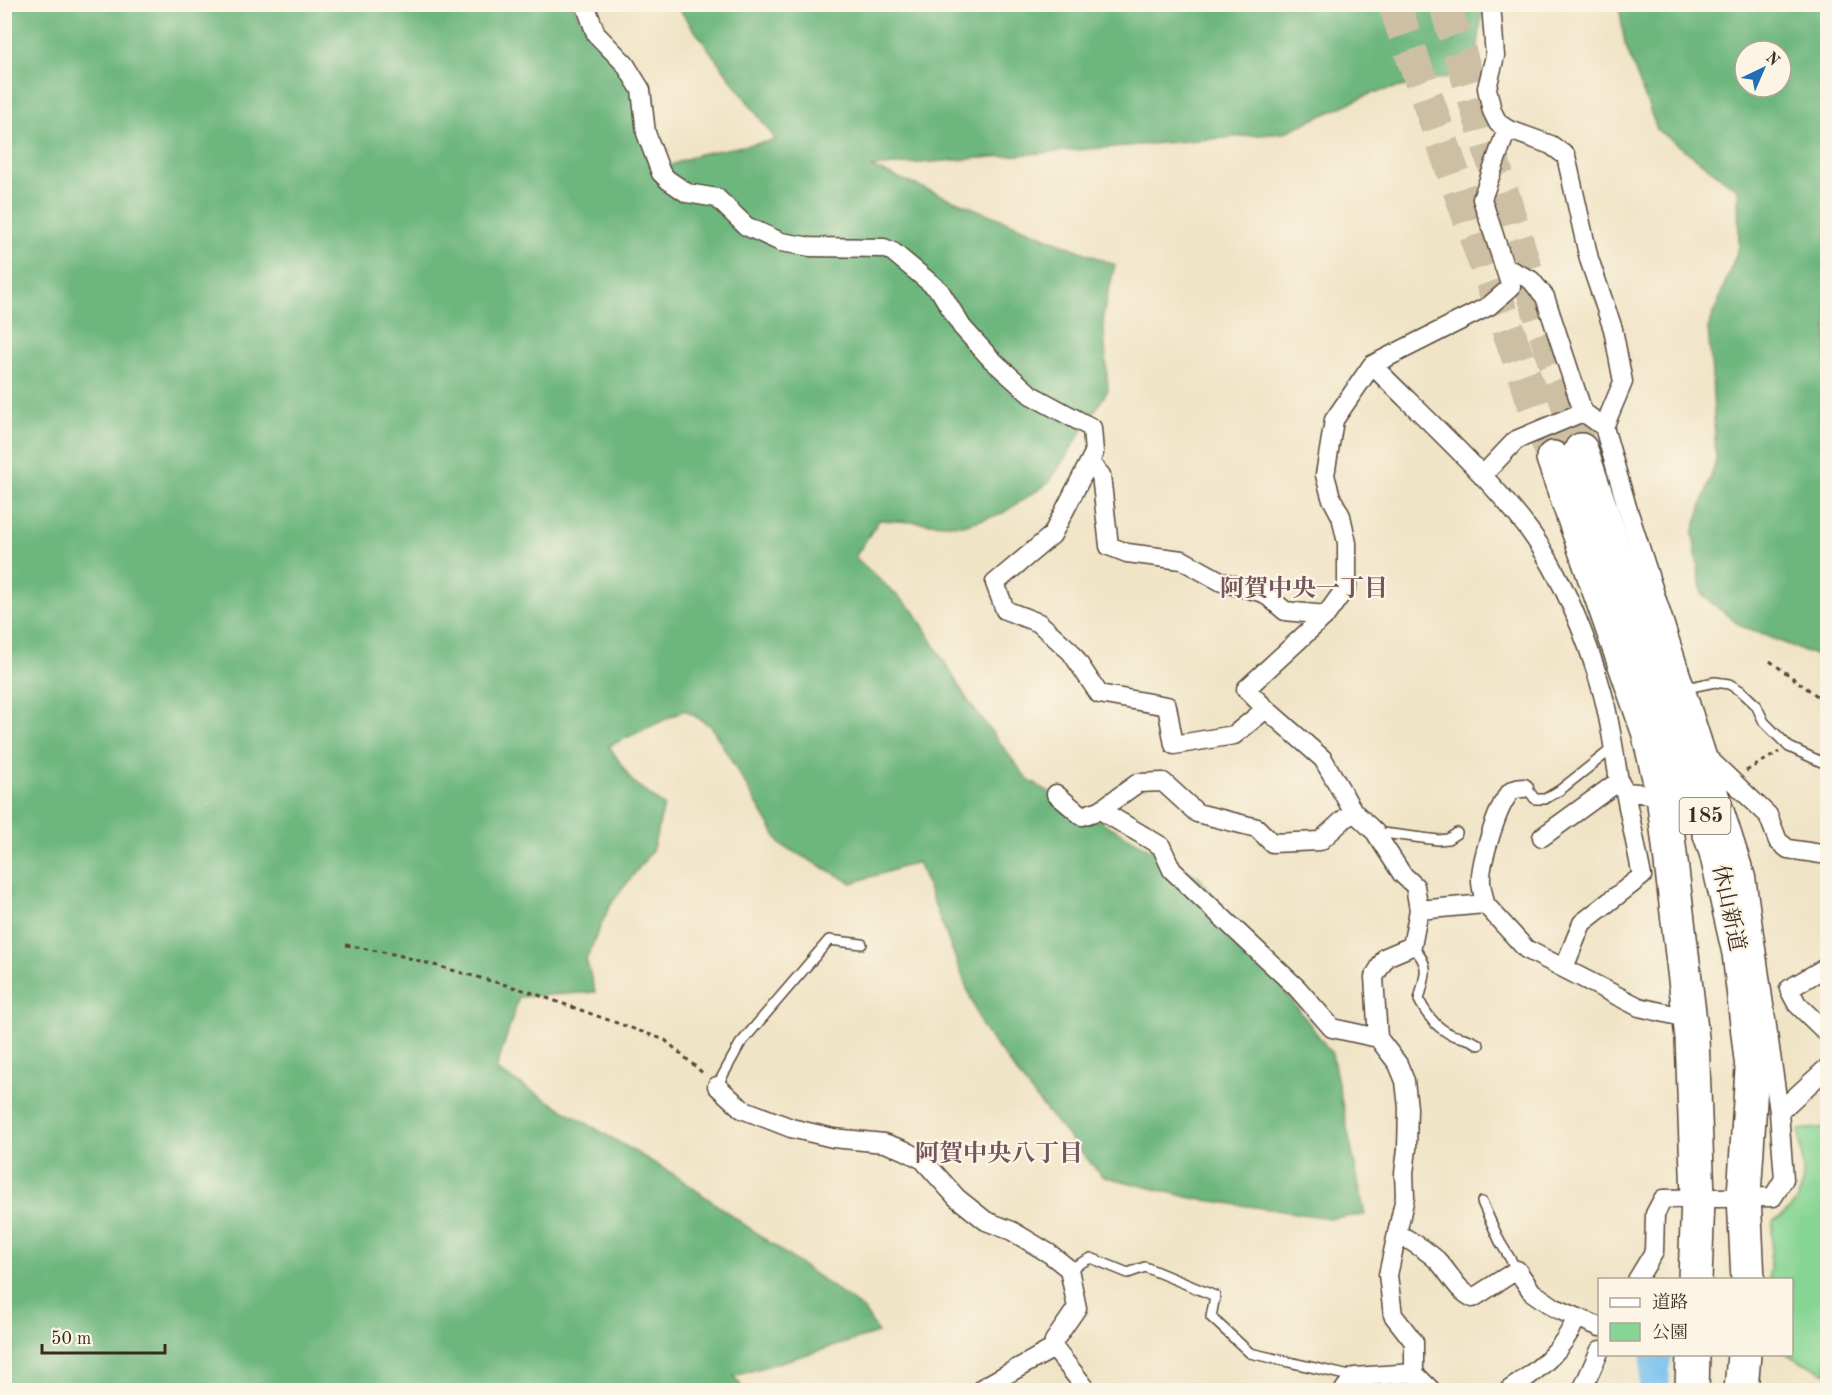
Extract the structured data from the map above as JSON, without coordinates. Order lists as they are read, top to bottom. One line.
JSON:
{"streets":{"highway":["185","休山新道"]},"districts":["阿賀中央一丁目","阿賀中央八丁目"],"legend":["道路","公園"],"scale_bar":"50 m","north":"top right"}
